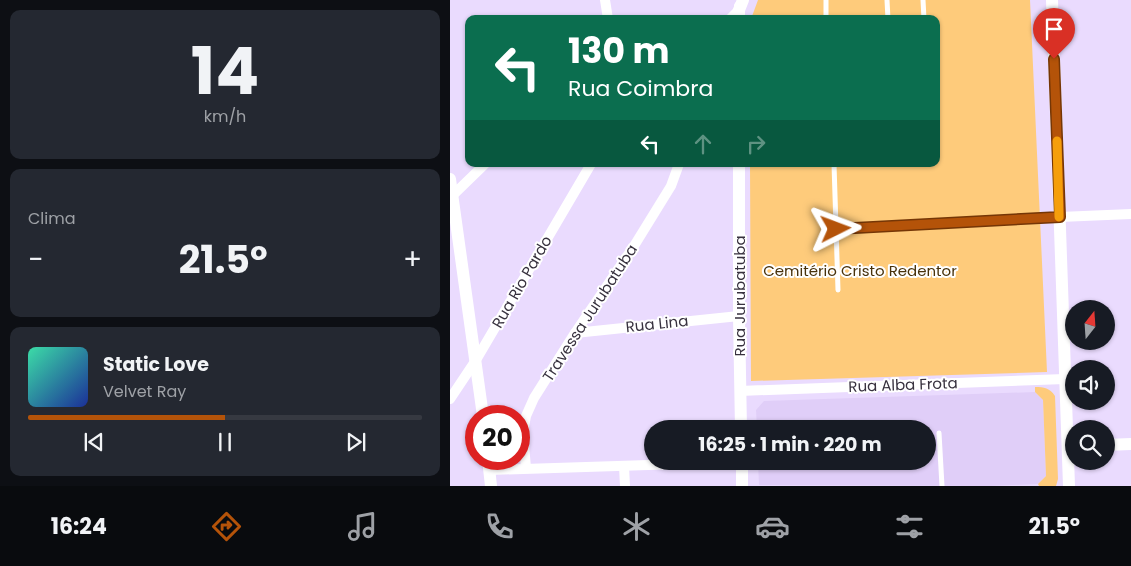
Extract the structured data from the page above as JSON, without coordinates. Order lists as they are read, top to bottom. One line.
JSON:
{"streets":{"street":["Rua Rio Pardo","Rua Jurubatuba","Travessa Jurubatuba","Rua Lina","Rua Alba Frota"]},"crossings":[["Rua Jurubatuba","Rua Lina"],["Rua Jurubatuba","Rua Alba Frota"],["Travessa Jurubatuba","Rua Lina"]],"parks":["Cemitério Cristo Redentor"],"north":"top","page":{"tile":[["14","km/h"],"Clima"],"turn":["130 m","Rua Coimbra"],"heat":["−","21.5°","+"],"song":["Static Love","Velvet Ray"],"limit":"20","trip":"16:25 · 1 min · 220 m","tabs":["16:24","21.5°"]}}
